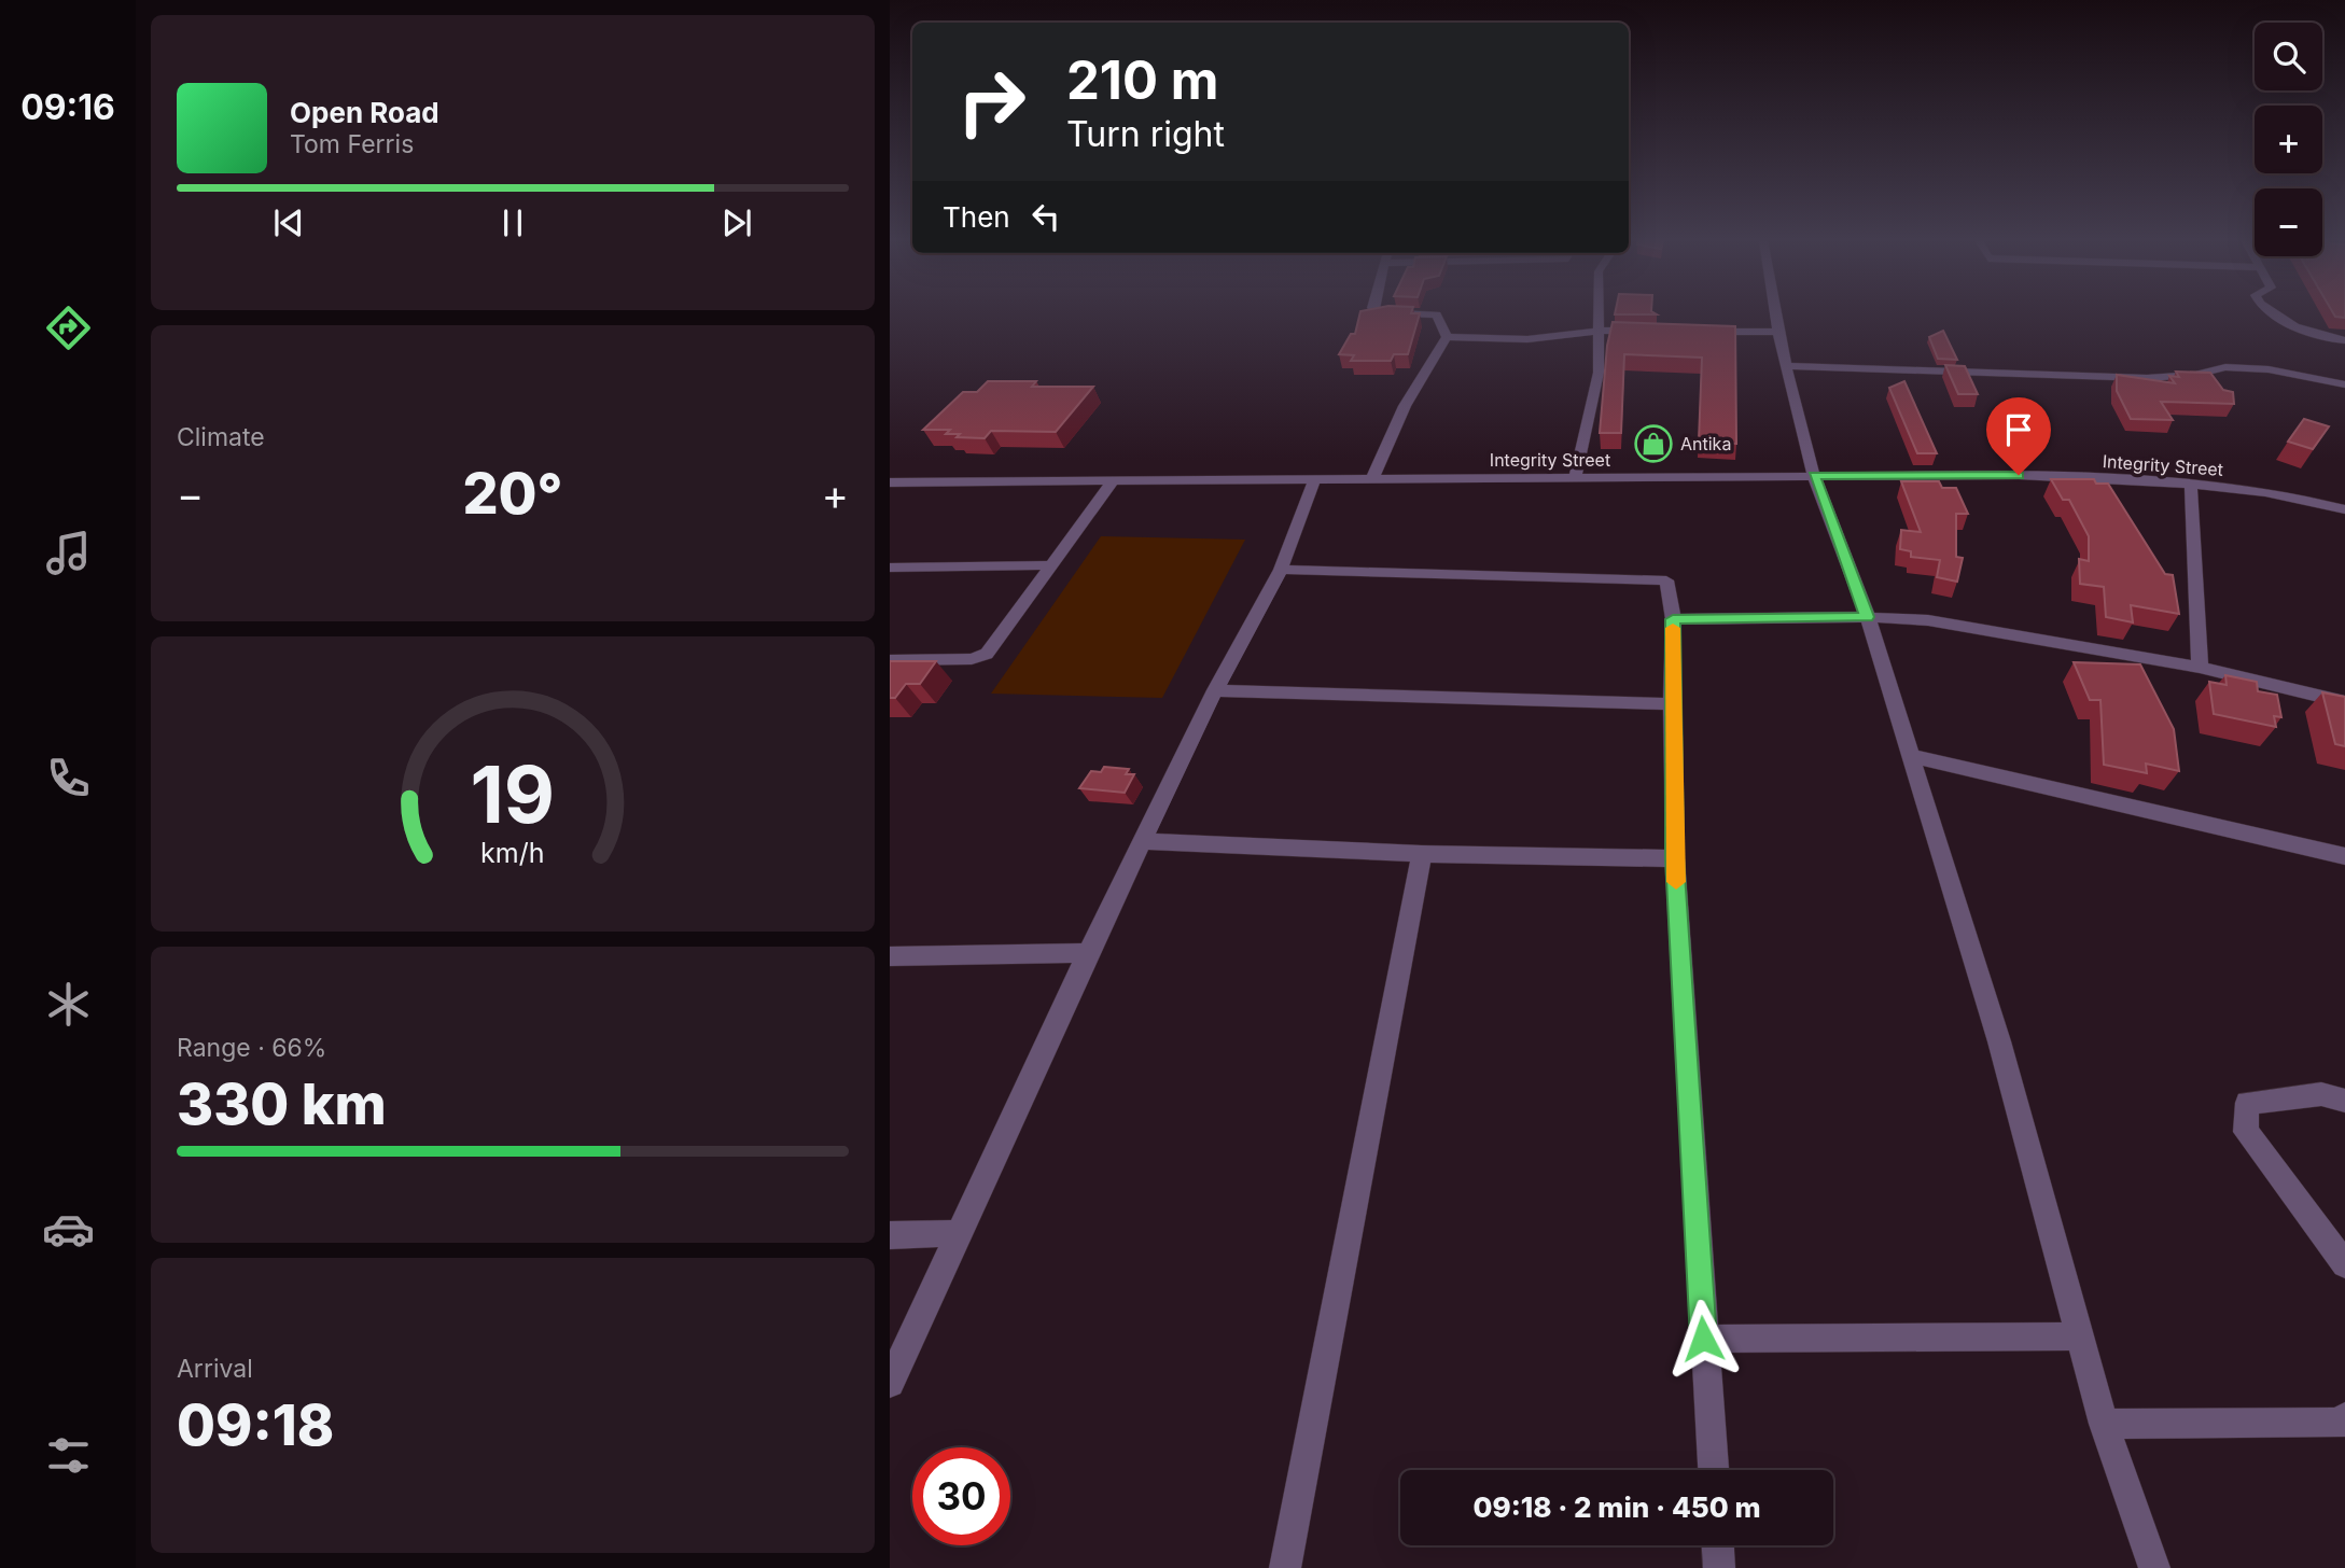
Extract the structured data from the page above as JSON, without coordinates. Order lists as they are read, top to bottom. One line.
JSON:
{"streets":{"street":["Integrity Street"]},"places":{"shop":["Antika"]},"page":{"tabs":"09:16","map_buttons":["+","−"],"turn":["210 m","Turn right"],"song":["Open Road","Tom Ferris"],"then":"Then","tile":["Climate",["Range · 66%","330 km"],["Arrival","09:18"]],"heat":["−","20°","+"],"limit":"30","trip":"09:18 · 2 min · 450 m","gauge":["19","km/h"]}}
